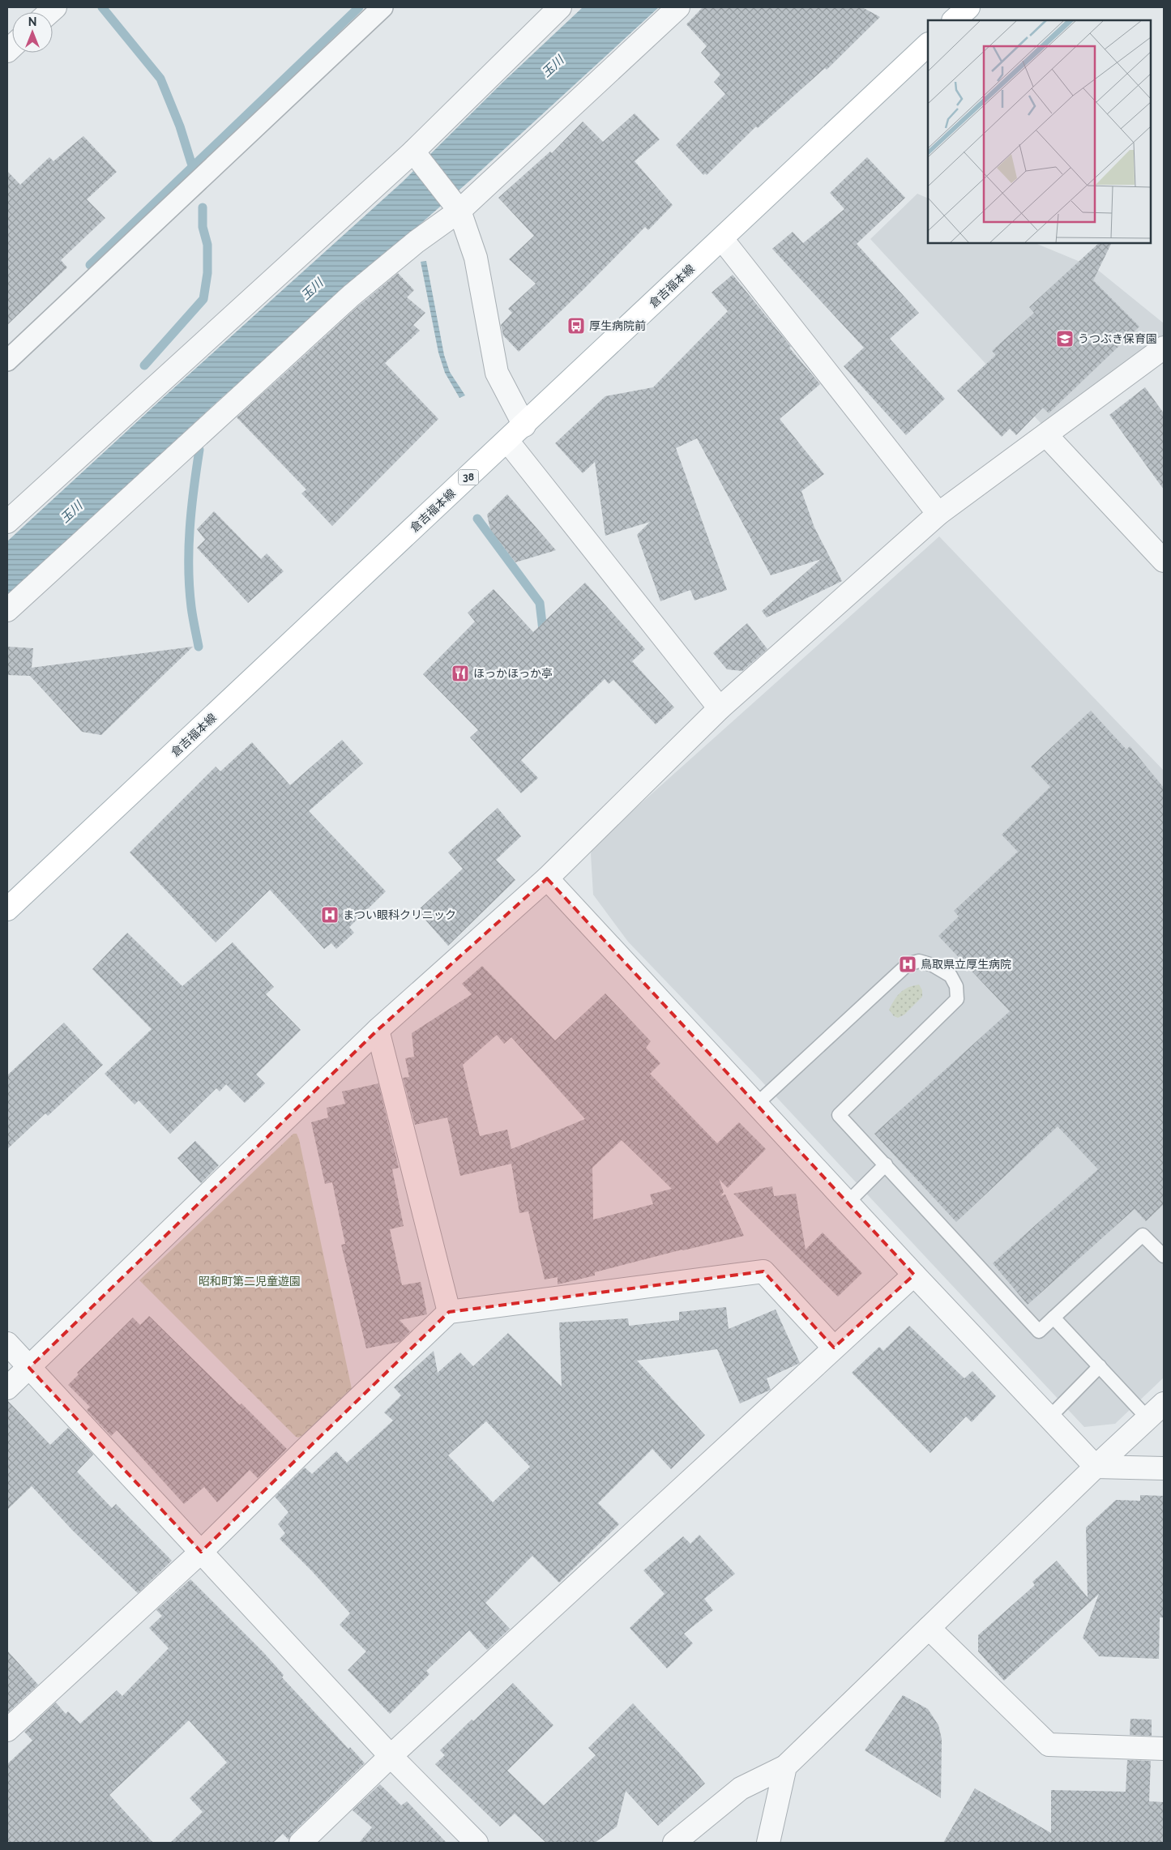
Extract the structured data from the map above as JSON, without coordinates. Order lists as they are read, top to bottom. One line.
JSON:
{"streets":{"main road":["倉吉福本線","38"]},"water":["玉川"],"parks":["昭和町第二児童遊園"],"places":{"bus stop":["厚生病院前"],"school or university":["うつぶき保育園"],"restaurant":["ほっかほっか亭"],"hospital":["まつい眼科クリニック","鳥取県立厚生病院"]},"north":"top"}
